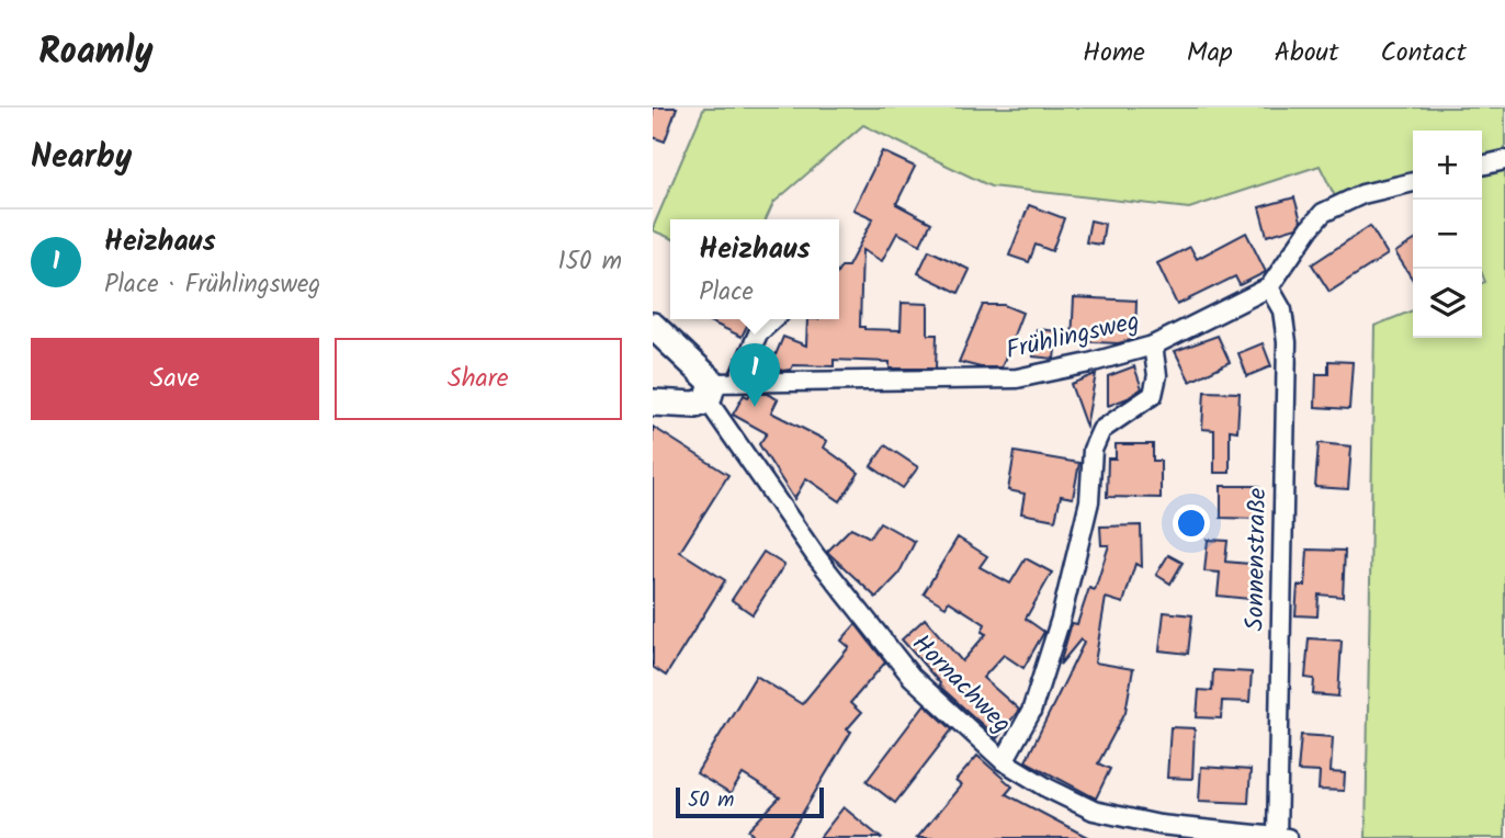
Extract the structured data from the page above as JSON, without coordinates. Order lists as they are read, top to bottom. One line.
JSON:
{"streets":{"street":["Frühlingsweg","Sonnenstraße","Hornachweg"]},"crossings":[["Frühlingsweg","Sonnenstraße"],["Frühlingsweg","Hornachweg"],["Sonnenstraße","Hornachweg"]],"scale_bar":"50 m","page":{"header":"Roamly","nav":["Home","Map","About","Contact"],"heading":"Nearby","map_buttons":["+","−"],"list":[{"mark":"1","name":"Heizhaus","note":"Place · Frühlingsweg","value":"150 m"}],"popup":["Heizhaus","Place"],"buttons":["Save","Share"],"pins":"1","scale":"50 m"}}
